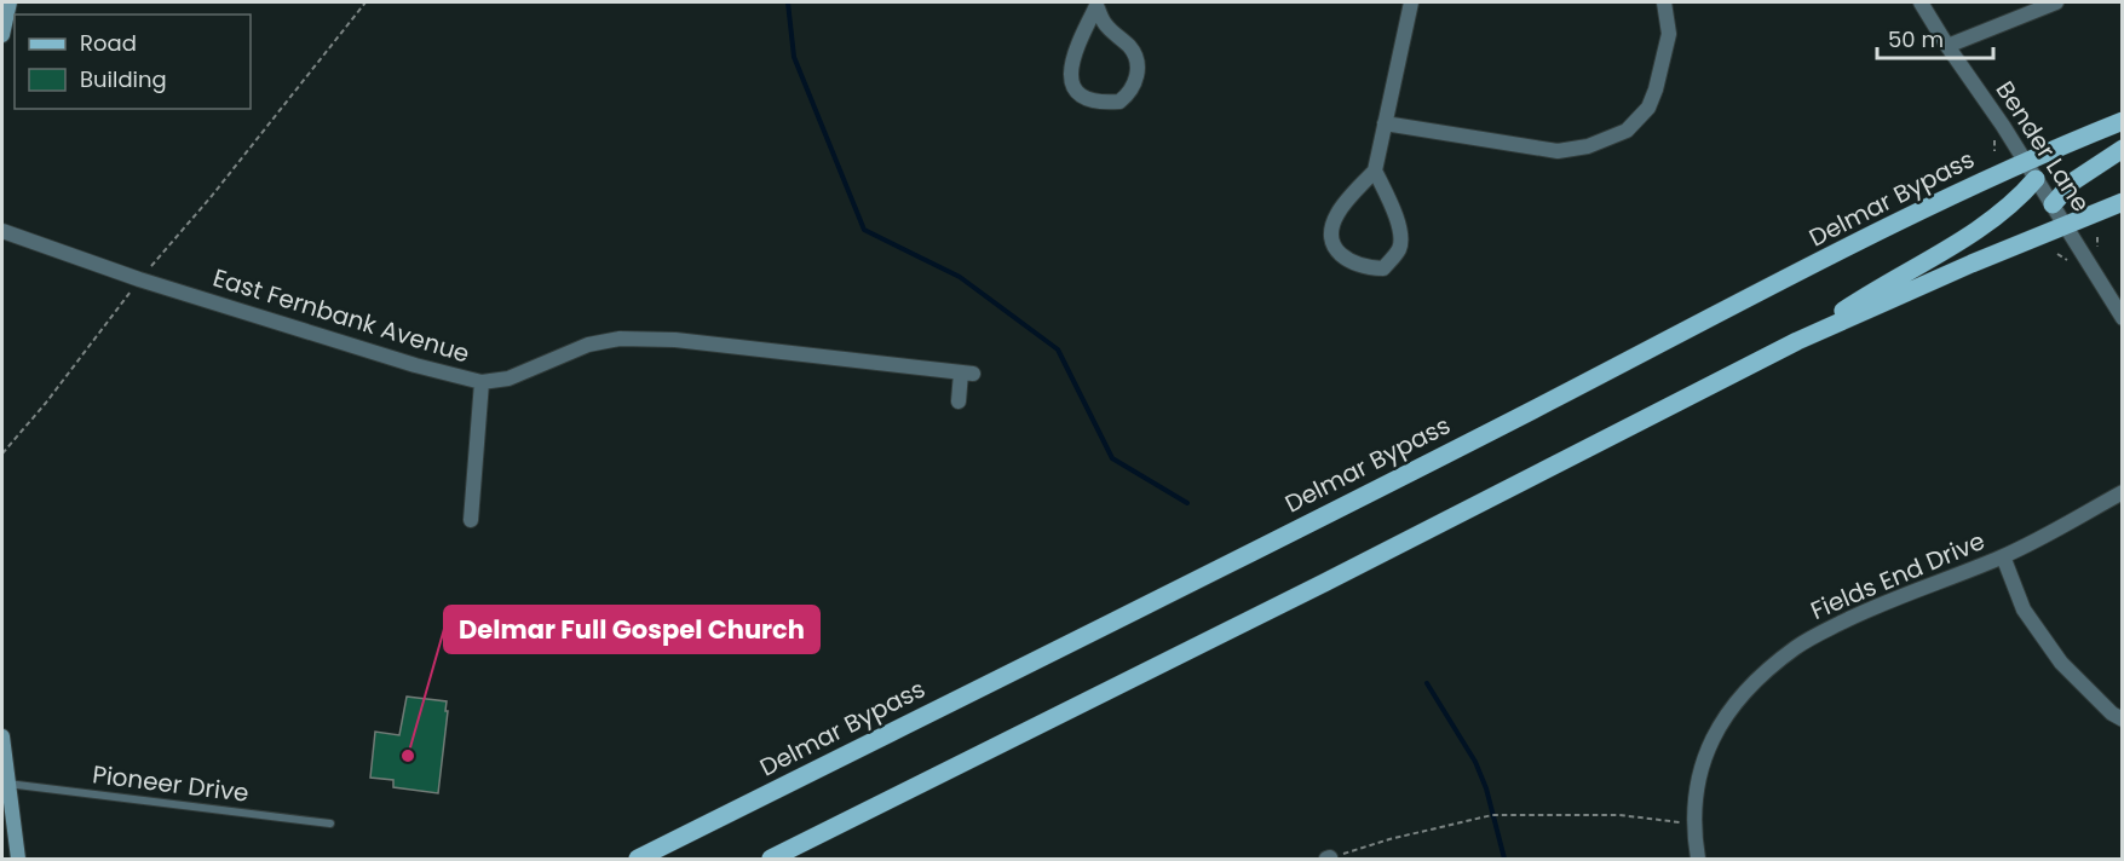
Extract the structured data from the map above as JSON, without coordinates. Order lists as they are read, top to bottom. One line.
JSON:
{"streets":{"main road":["Delmar Bypass"],"street":["Bender Lane","East Fernbank Avenue","Fields End Drive"],"lane":["Pioneer Drive"]},"crossings":[["Bender Lane","Delmar Bypass"]],"places":["Delmar Full Gospel Church"],"legend":["Road","Building"],"scale_bar":"50 m"}
